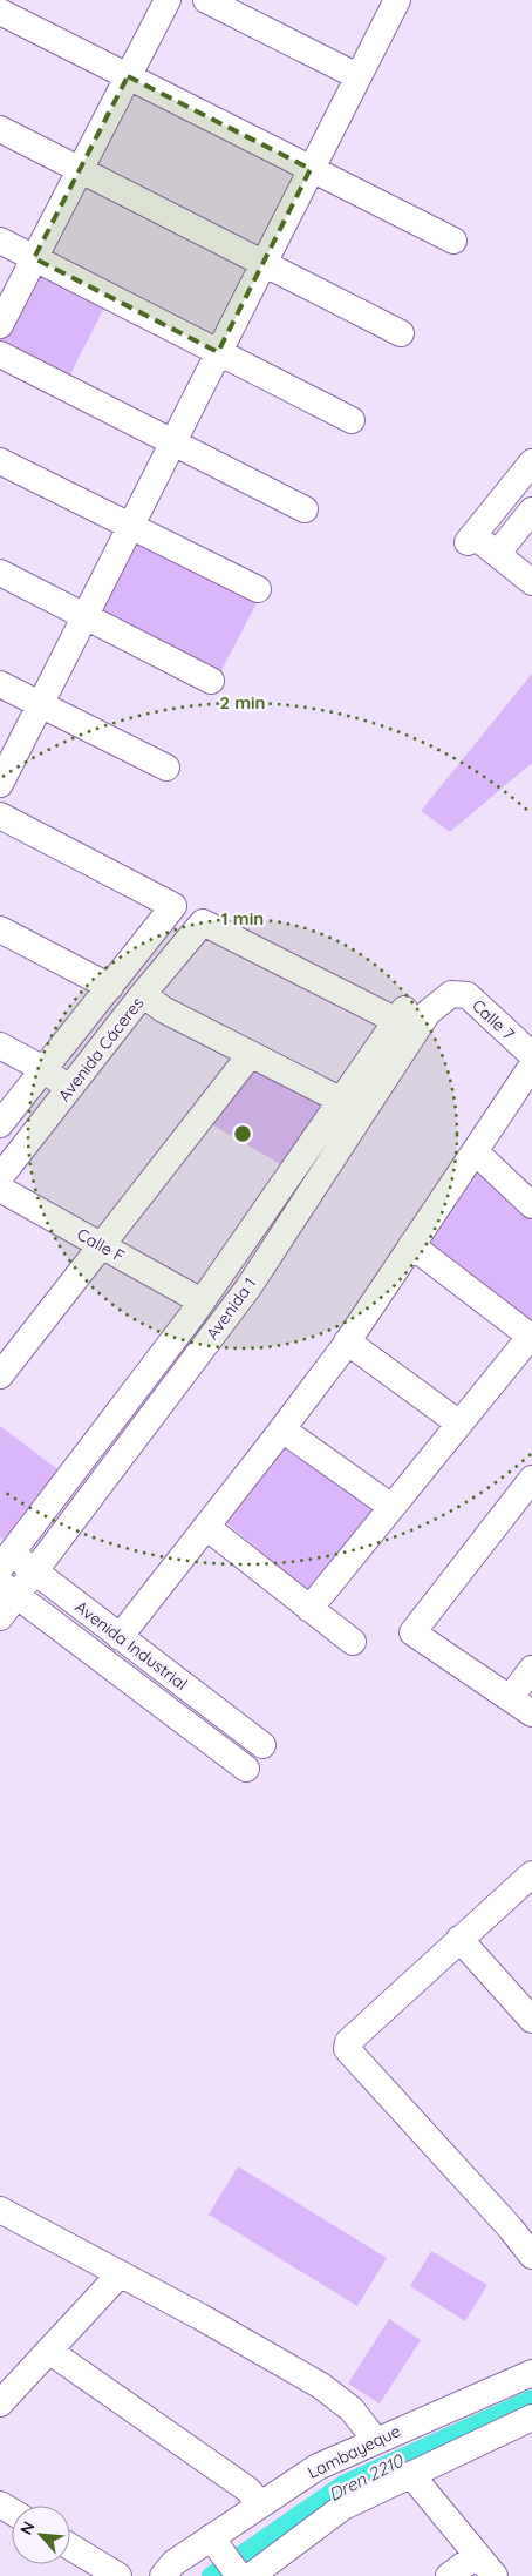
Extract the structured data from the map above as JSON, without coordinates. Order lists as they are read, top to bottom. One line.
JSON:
{"streets":{"street":["Calle 7","Avenida Cáceres","Calle F","Avenida 1","Avenida Industrial","Lambayeque"]},"crossings":[["Calle 7","Avenida 1"],["Avenida Cáceres","Avenida 1"],["Calle F","Avenida 1"],["Avenida 1","Avenida Industrial"]],"water":["Dren 2210"],"north":"top left","rings":["2 min","1 min"]}
